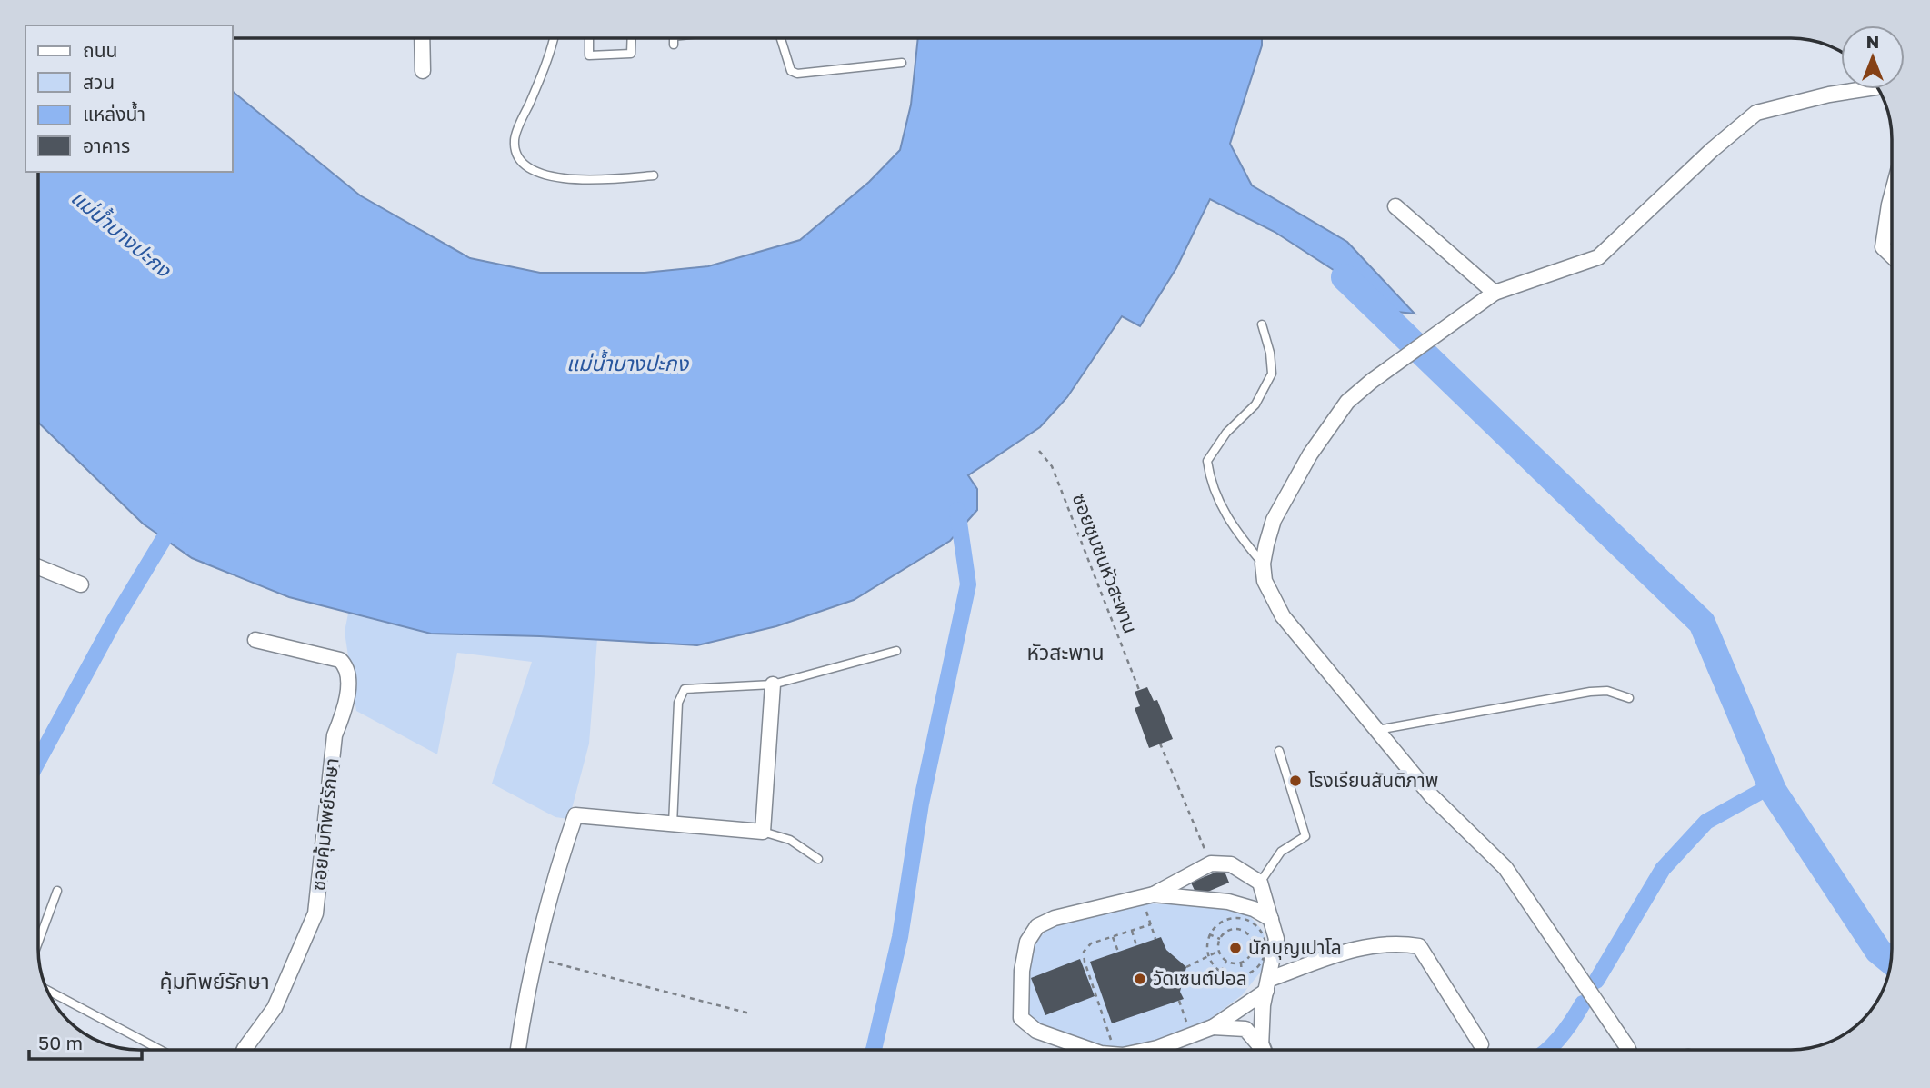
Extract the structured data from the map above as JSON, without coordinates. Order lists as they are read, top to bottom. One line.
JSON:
{"streets":{"street":["ซอยคุ้มทิพย์รักษา"],"path":["ซอยชุมชนหัวสะพาน"]},"districts":["หัวสะพาน","คุ้มทิพย์รักษา"],"water":["แม่น้ำบางปะกง"],"places":["โรงเรียนสันติภาพ","นักบุญเปาโล","วัดเซนต์ปอล"],"legend":["ถนน","สวน","แหล่งน้ำ","อาคาร"],"scale_bar":"50 m","north":"top"}
